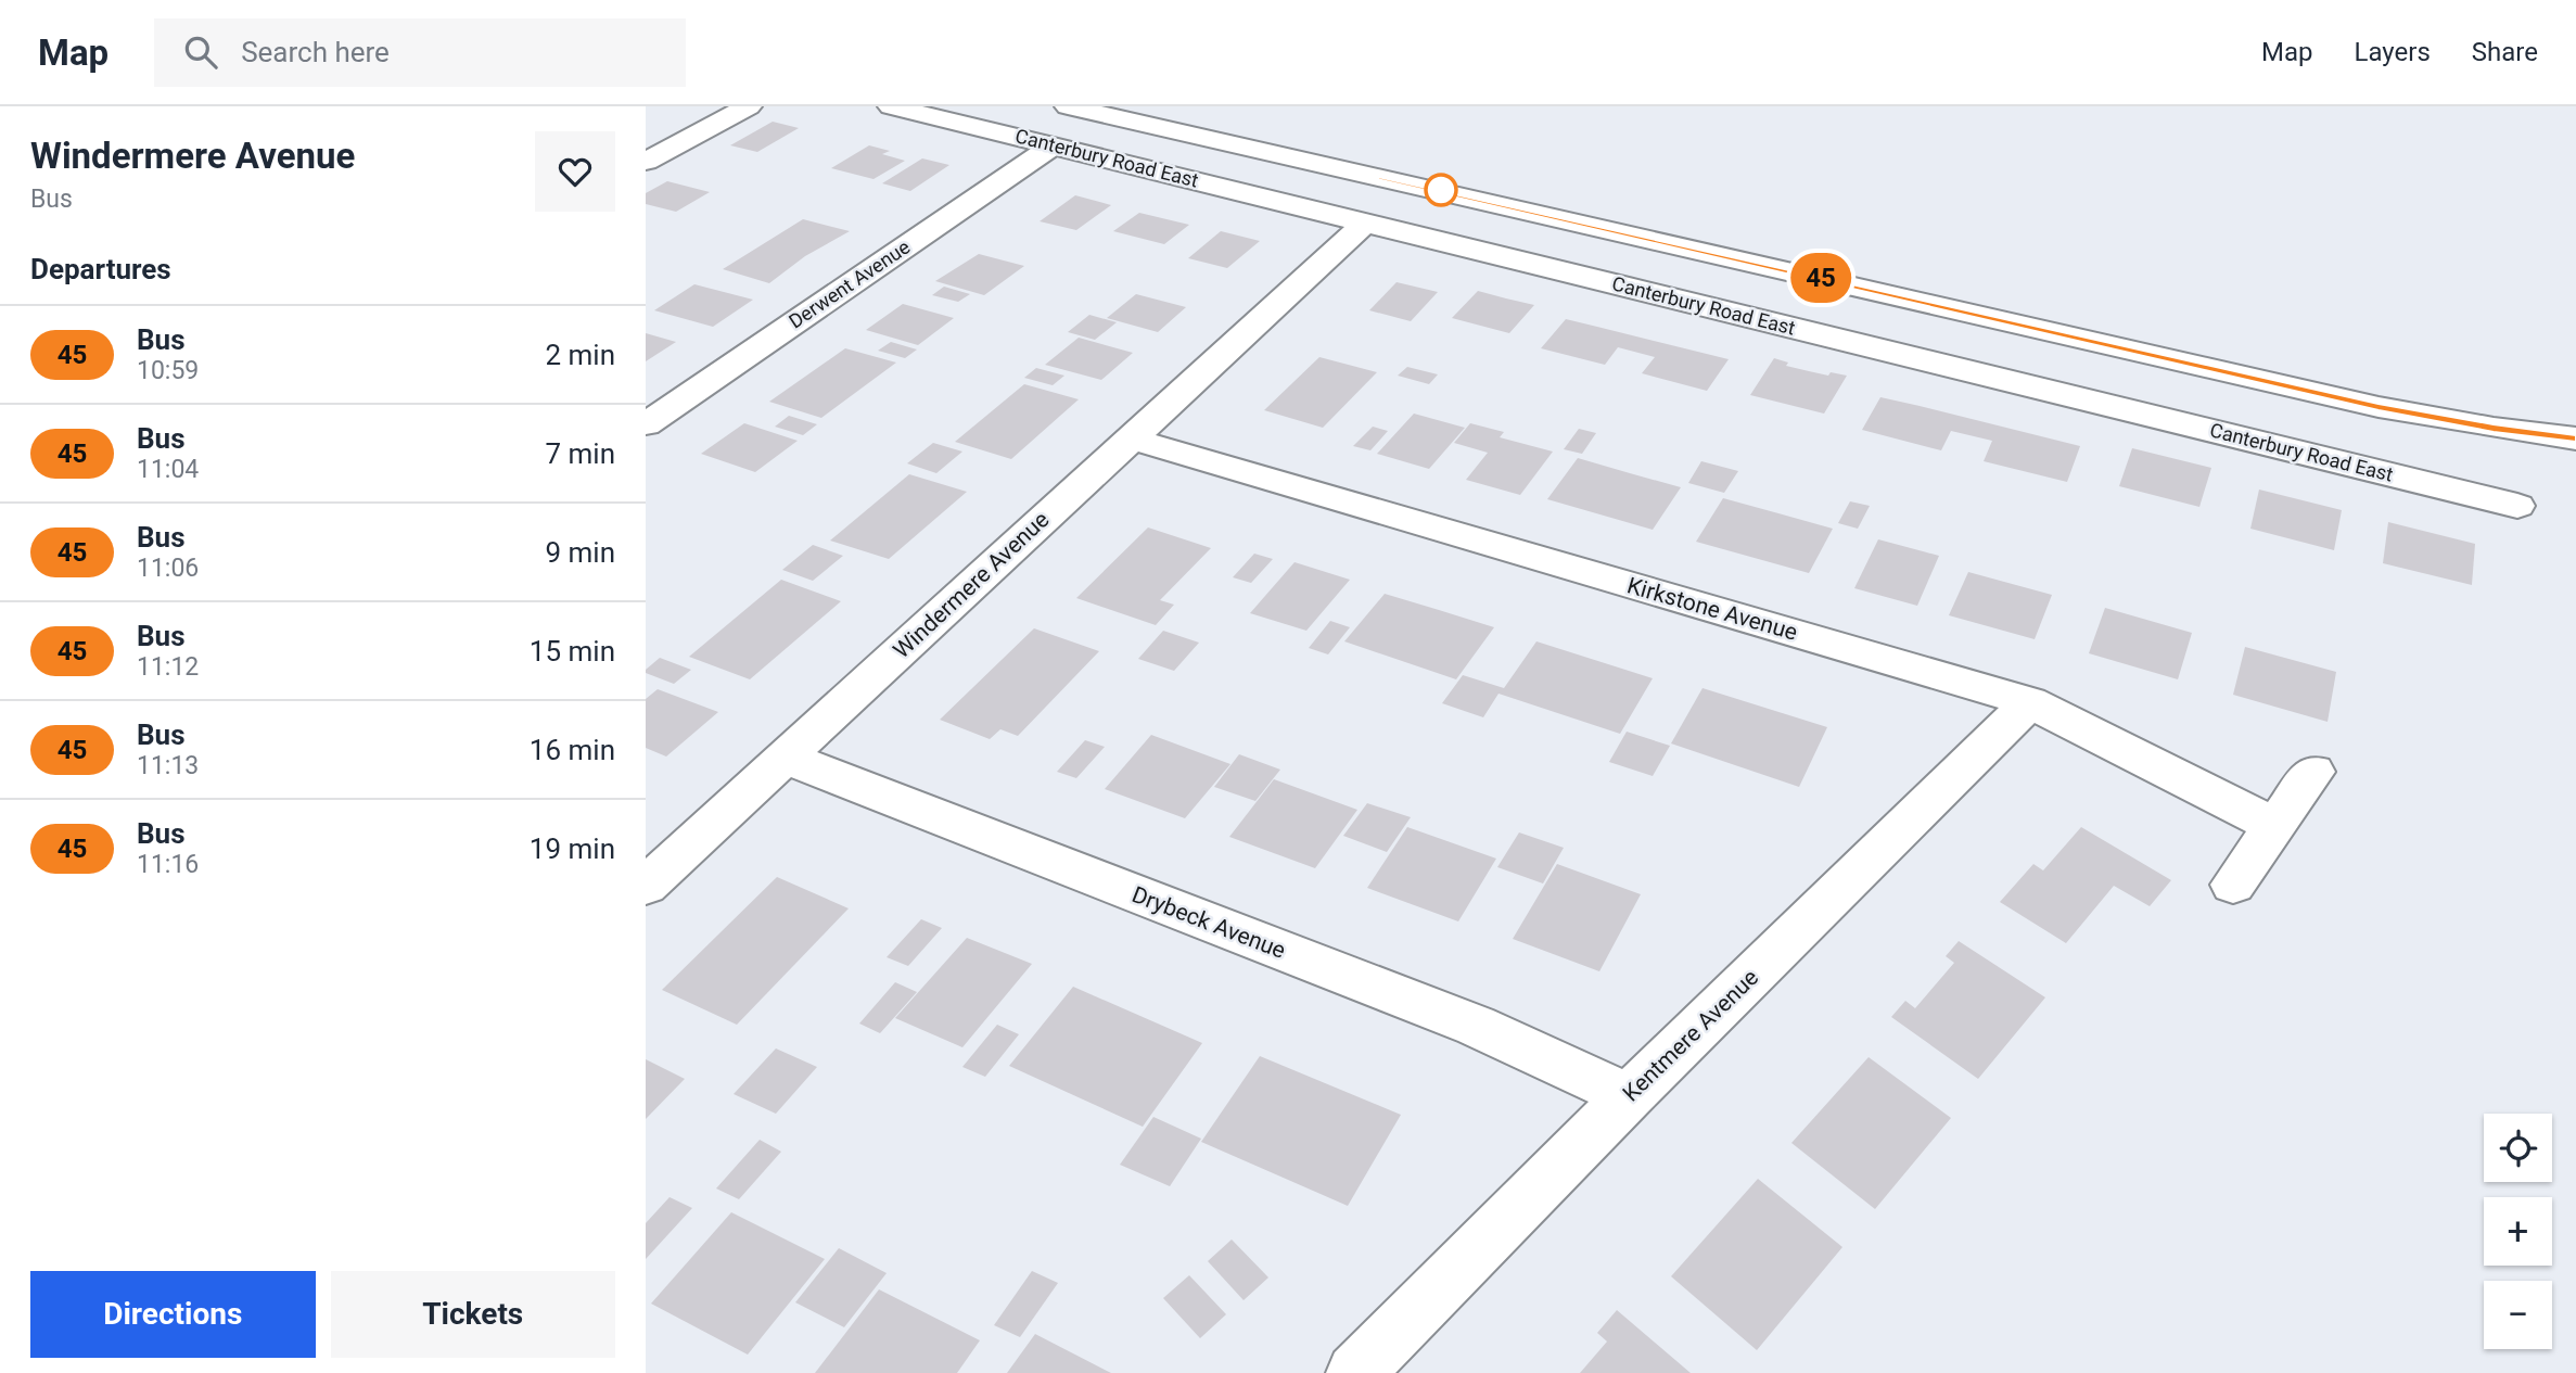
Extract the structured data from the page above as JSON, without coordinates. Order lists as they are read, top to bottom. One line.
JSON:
{"streets":{"main road":["Canterbury Road East","Derwent Avenue","Windermere Avenue","Kirkstone Avenue","Drybeck Avenue","Kentmere Avenue"]},"crossings":[["Canterbury Road East","Derwent Avenue"],["Canterbury Road East","Windermere Avenue"],["Windermere Avenue","Kirkstone Avenue"],["Windermere Avenue","Drybeck Avenue"],["Kirkstone Avenue","Kentmere Avenue"],["Drybeck Avenue","Kentmere Avenue"]],"lines":["bus line 45"],"page":{"header":"Map","search":"Search here","nav":["Map","Layers","Share"],"heading":[["Windermere Avenue","Bus"],"Departures"],"on_map":"45","list":[{"mark":"45","name":"Bus","note":"10:59","value":"2 min"},{"mark":"45","name":"Bus","note":"11:04","value":"7 min"},{"mark":"45","name":"Bus","note":"11:06","value":"9 min"},{"mark":"45","name":"Bus","note":"11:12","value":"15 min"},{"mark":"45","name":"Bus","note":"11:13","value":"16 min"},{"mark":"45","name":"Bus","note":"11:16","value":"19 min"}],"map_buttons":["+","−"],"buttons":["Directions","Tickets"]}}
